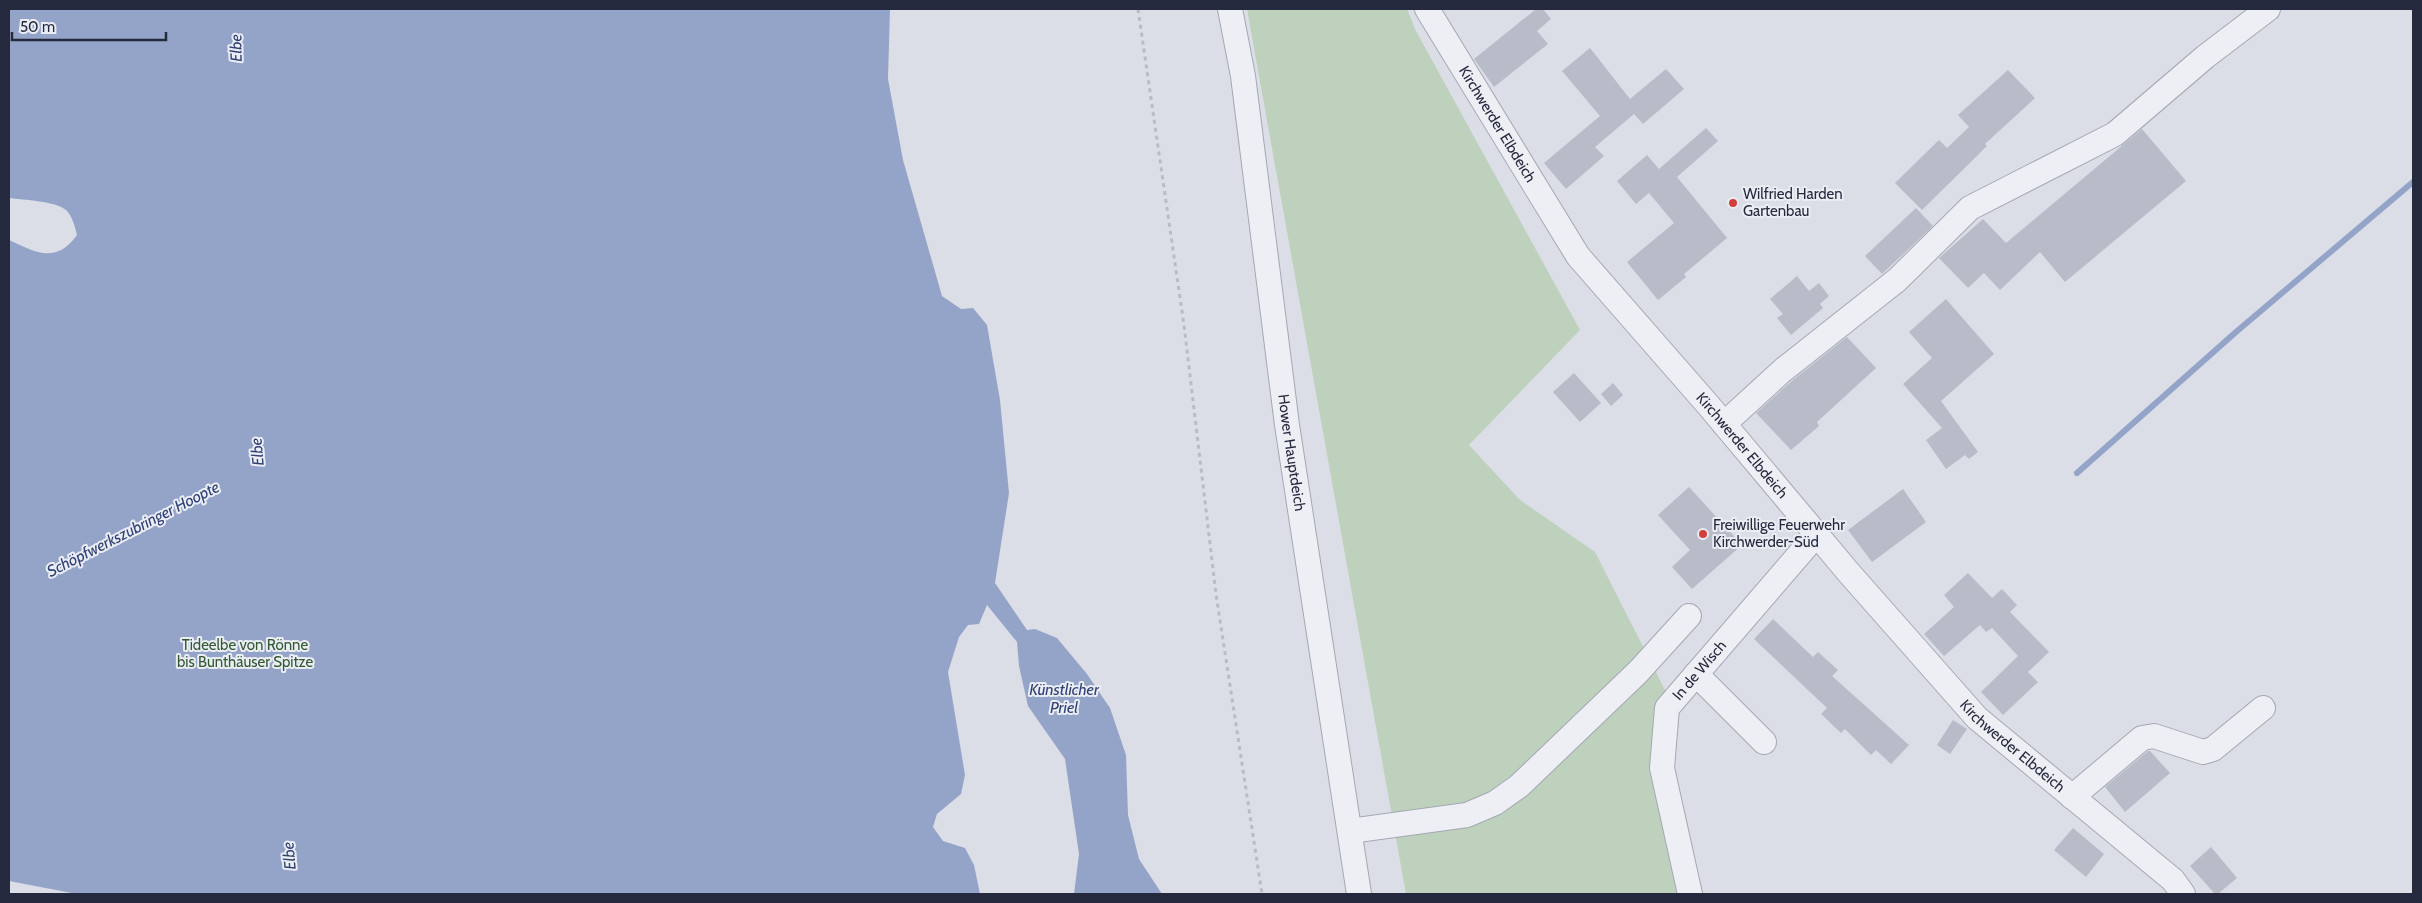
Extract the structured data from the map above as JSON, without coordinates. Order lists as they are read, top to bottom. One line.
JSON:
{"streets":{"street":["Kirchwerder Elbdeich","Hower Hauptdeich","In de Wisch"]},"crossings":[["Kirchwerder Elbdeich","In de Wisch"]],"water":["Elbe","Schöpfwerkszubringer Hoopte","Künstlicher Priel"],"parks":["Tideelbe von Rönne bis Bunthäuser Spitze"],"places":["Wilfried Harden Gartenbau","Freiwillige Feuerwehr Kirchwerder-Süd"],"scale_bar":"50 m"}
